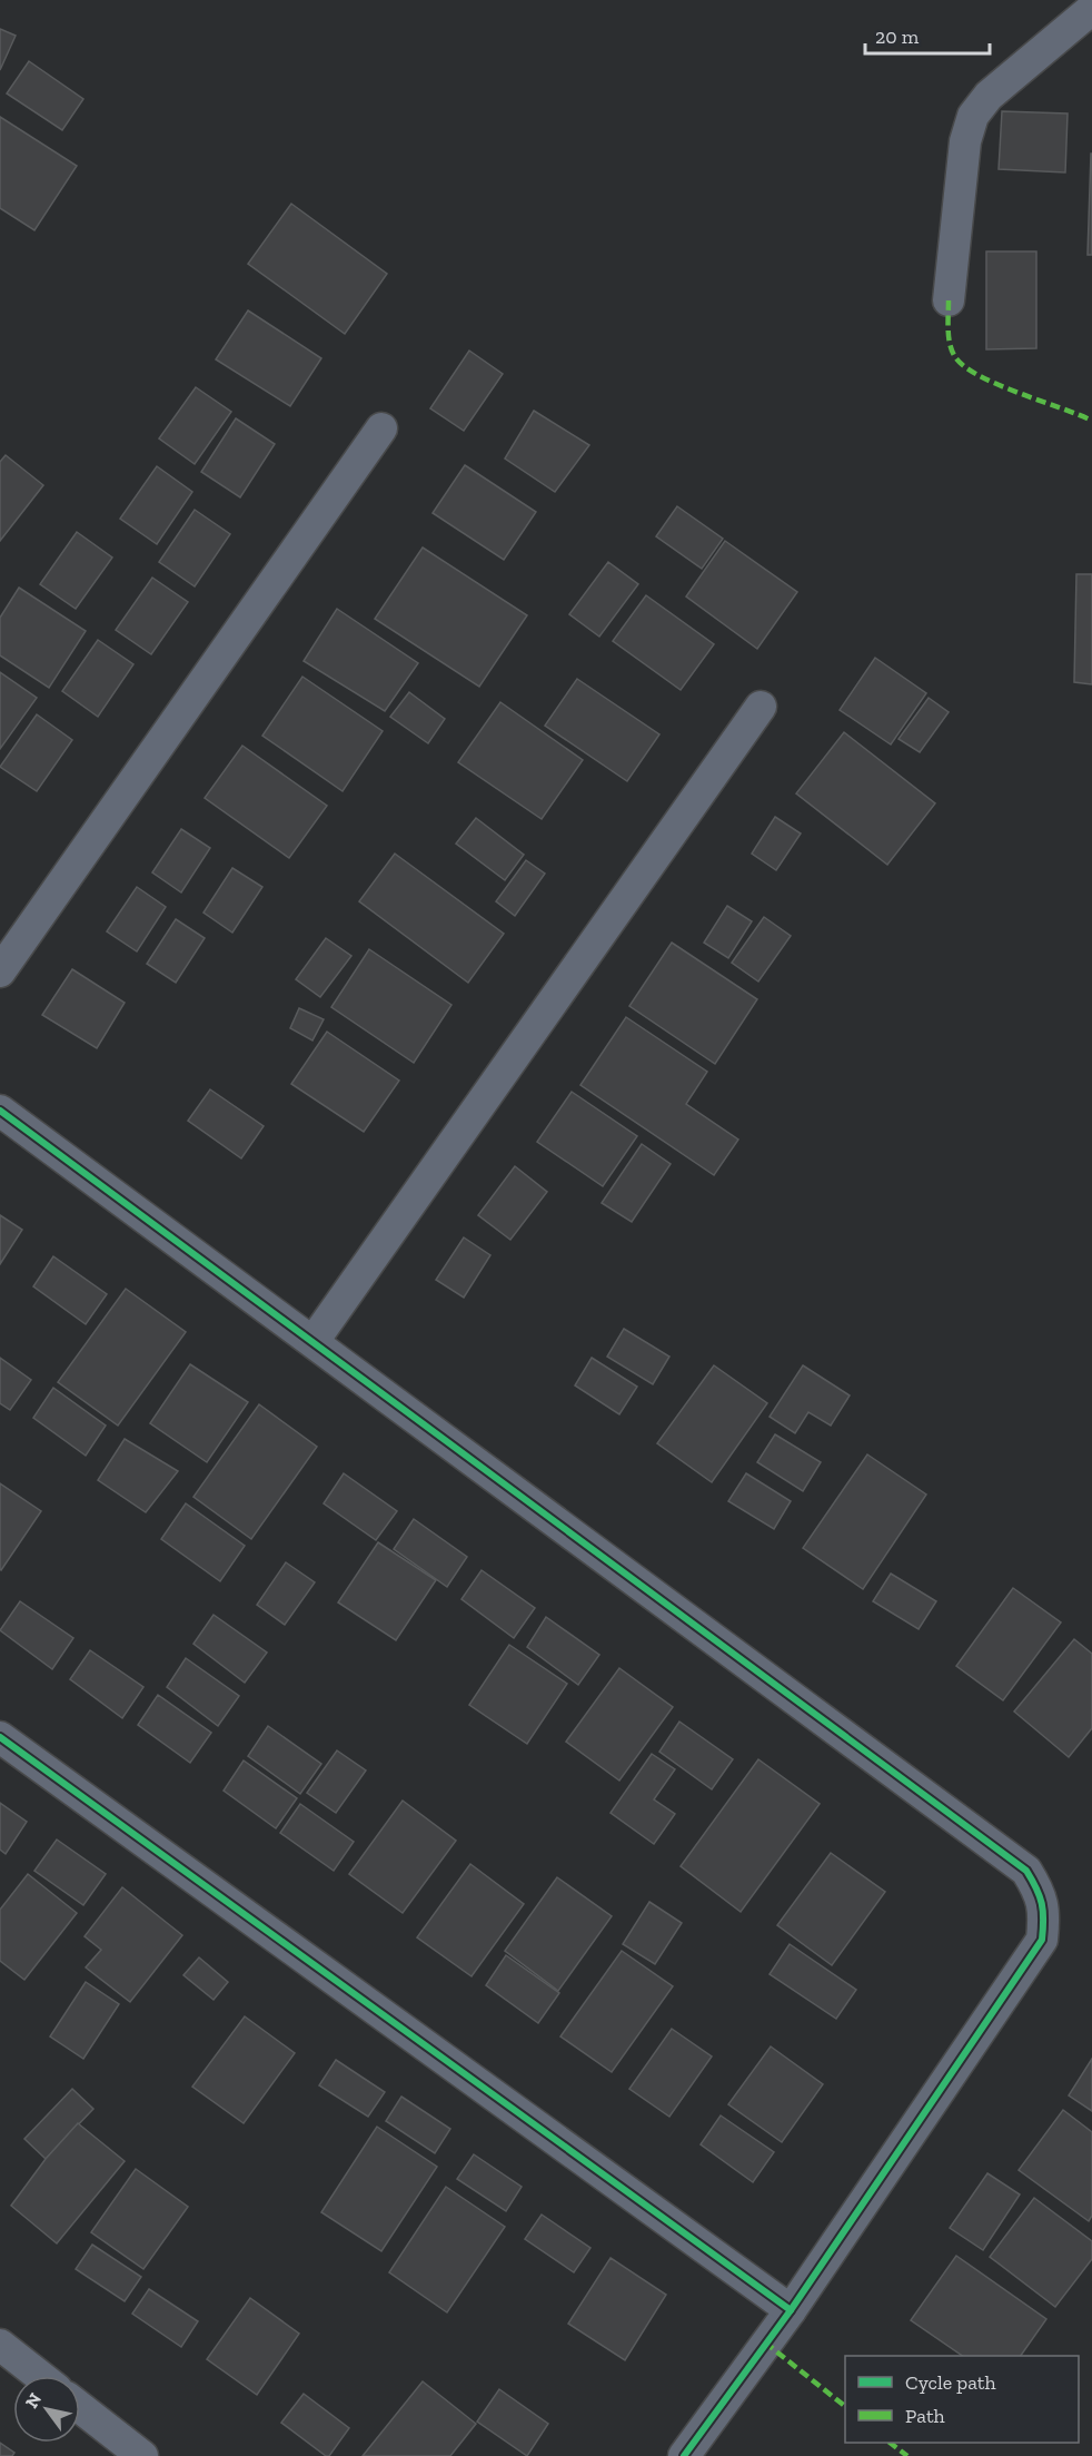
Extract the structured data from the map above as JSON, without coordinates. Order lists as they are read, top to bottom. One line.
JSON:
{"legend":["Cycle path","Path"],"scale_bar":"20 m","north":"top left"}
